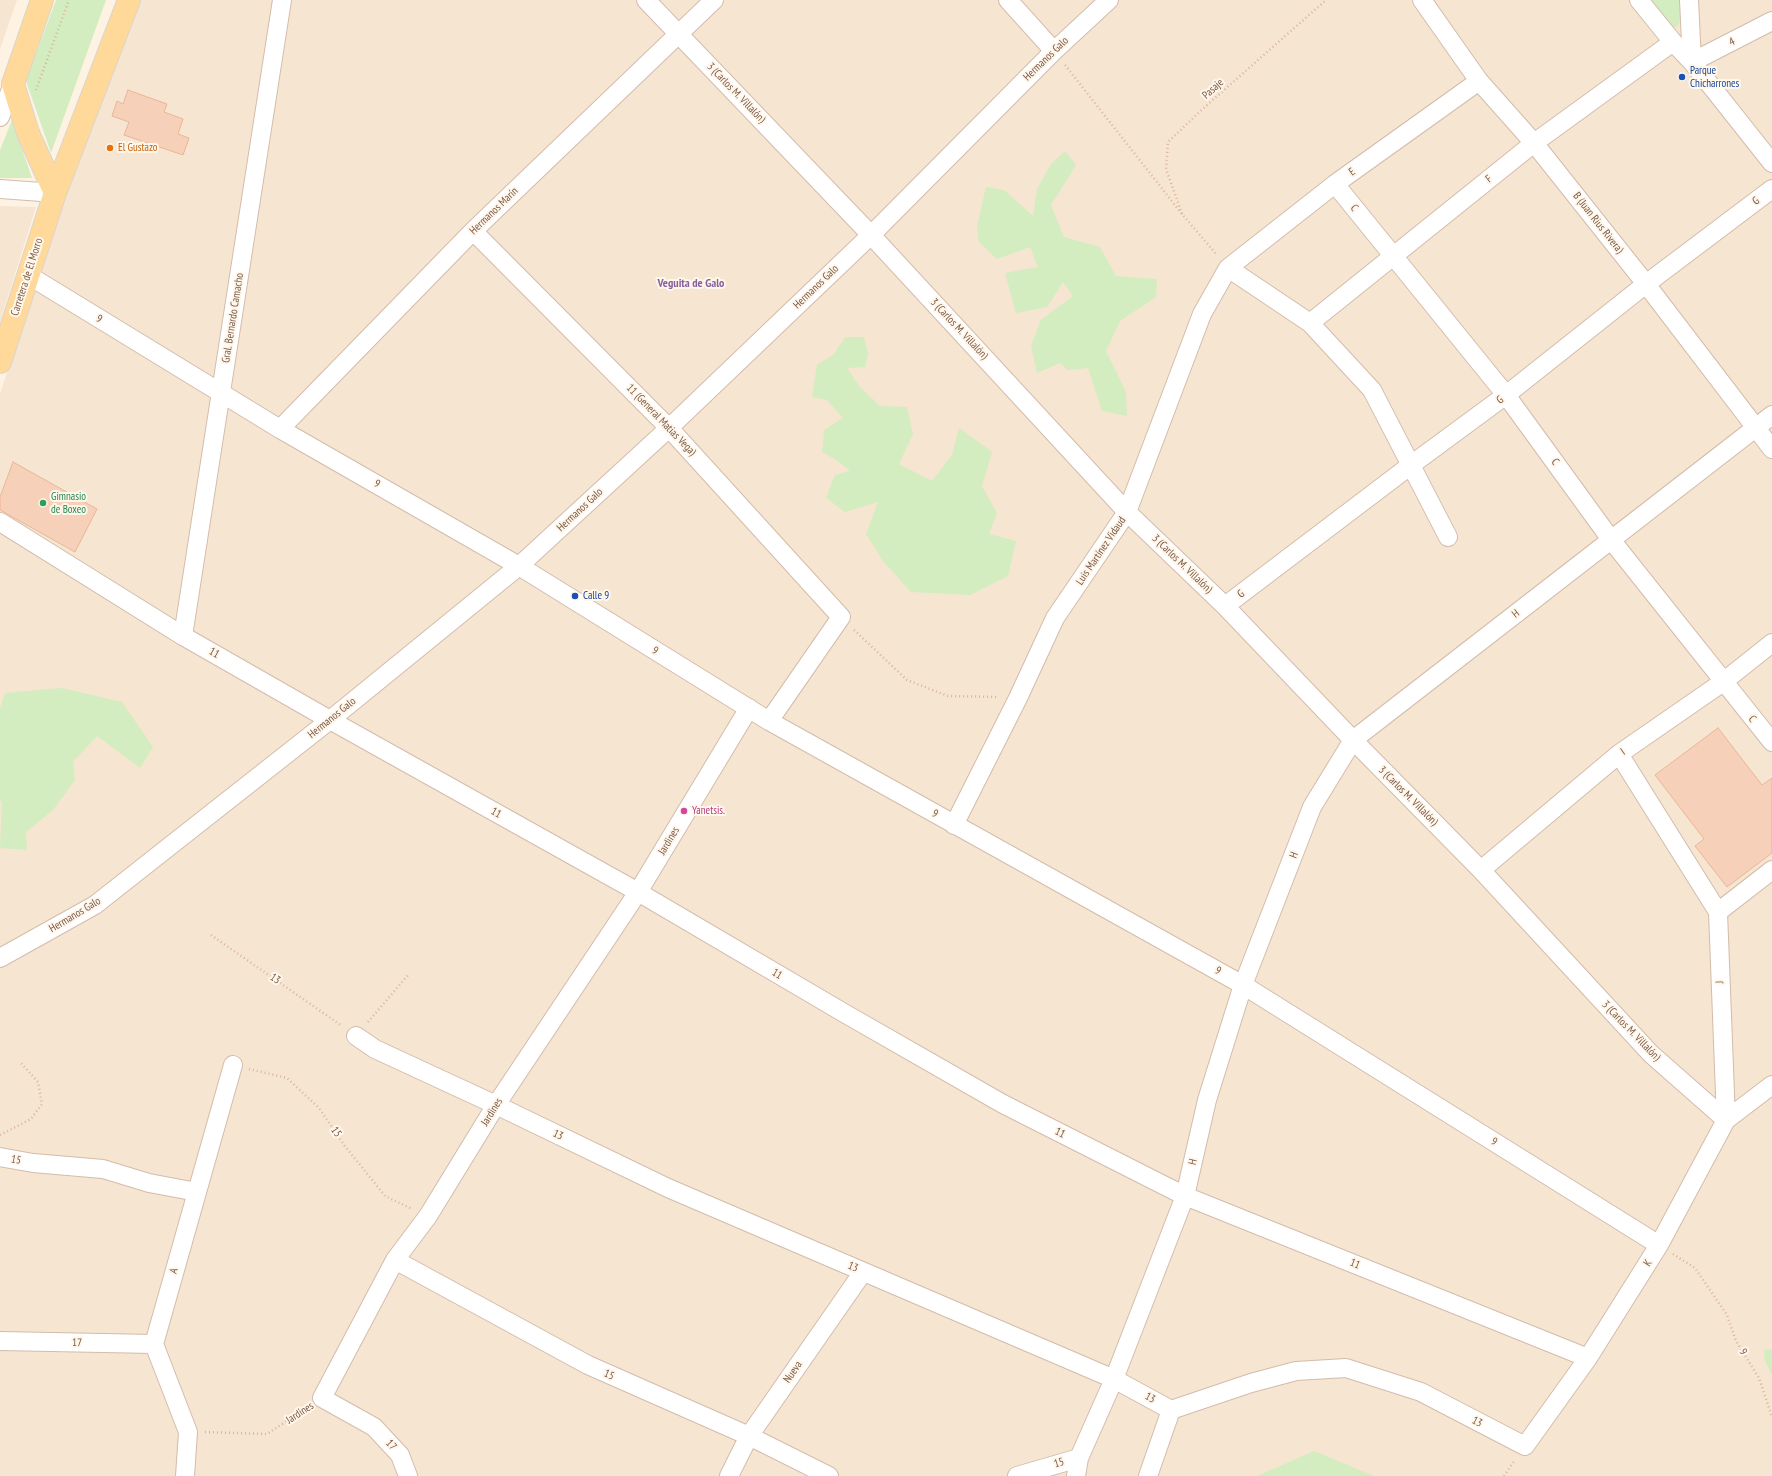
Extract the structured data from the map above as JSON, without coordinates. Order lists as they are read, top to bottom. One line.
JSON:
{"streets":{"main road":["Carretera de El Morro"],"street":["4","Hermanos Galo","3 (Carlos M. Villalón)","E","F","G","C","Hermanos Marín","B (Juan Rius Rivera)","Gral. Bernardo Camacho","9","11 (General Matias Vega)","Luis Martínez Vidaud","H","11","I","Jardines","13","J","15","K","A","17","Nueva"],"path":["Pasaje"]},"crossings":[["Hermanos Galo","3 (Carlos M. Villalón)"],["Hermanos Galo","9"],["Hermanos Galo","11 (General Matias Vega)"],["Hermanos Galo","11"],["3 (Carlos M. Villalón)","G"],["3 (Carlos M. Villalón)","Hermanos Marín"],["3 (Carlos M. Villalón)","Luis Martínez Vidaud"],["3 (Carlos M. Villalón)","H"],["3 (Carlos M. Villalón)","I"],["3 (Carlos M. Villalón)","J"],["3 (Carlos M. Villalón)","K"],["E","C"],["E","B (Juan Rius Rivera)"],["E","Luis Martínez Vidaud"],["F","C"],["F","B (Juan Rius Rivera)"],["G","C"],["G","B (Juan Rius Rivera)"],["C","H"],["C","I"],["Hermanos Marín","9"],["Hermanos Marín","11 (General Matias Vega)"],["B (Juan Rius Rivera)","H"],["Carretera de El Morro","9"],["Gral. Bernardo Camacho","9"],["Gral. Bernardo Camacho","11"],["9","Luis Martínez Vidaud"],["9","H"],["9","Jardines"],["9","K"],["H","11"],["H","13"],["H","15"],["11","Jardines"],["11","K"],["Jardines","13"],["Jardines","15"],["Jardines","17"],["13","K"],["13","Nueva"],["J","K"],["15","A"],["15","Nueva"],["A","17"]],"districts":["Veguita de Galo"],"places":["Parque Chicharrones","El Gustazo","Gimnasio de Boxeo","Calle 9","Yanetsis."]}
